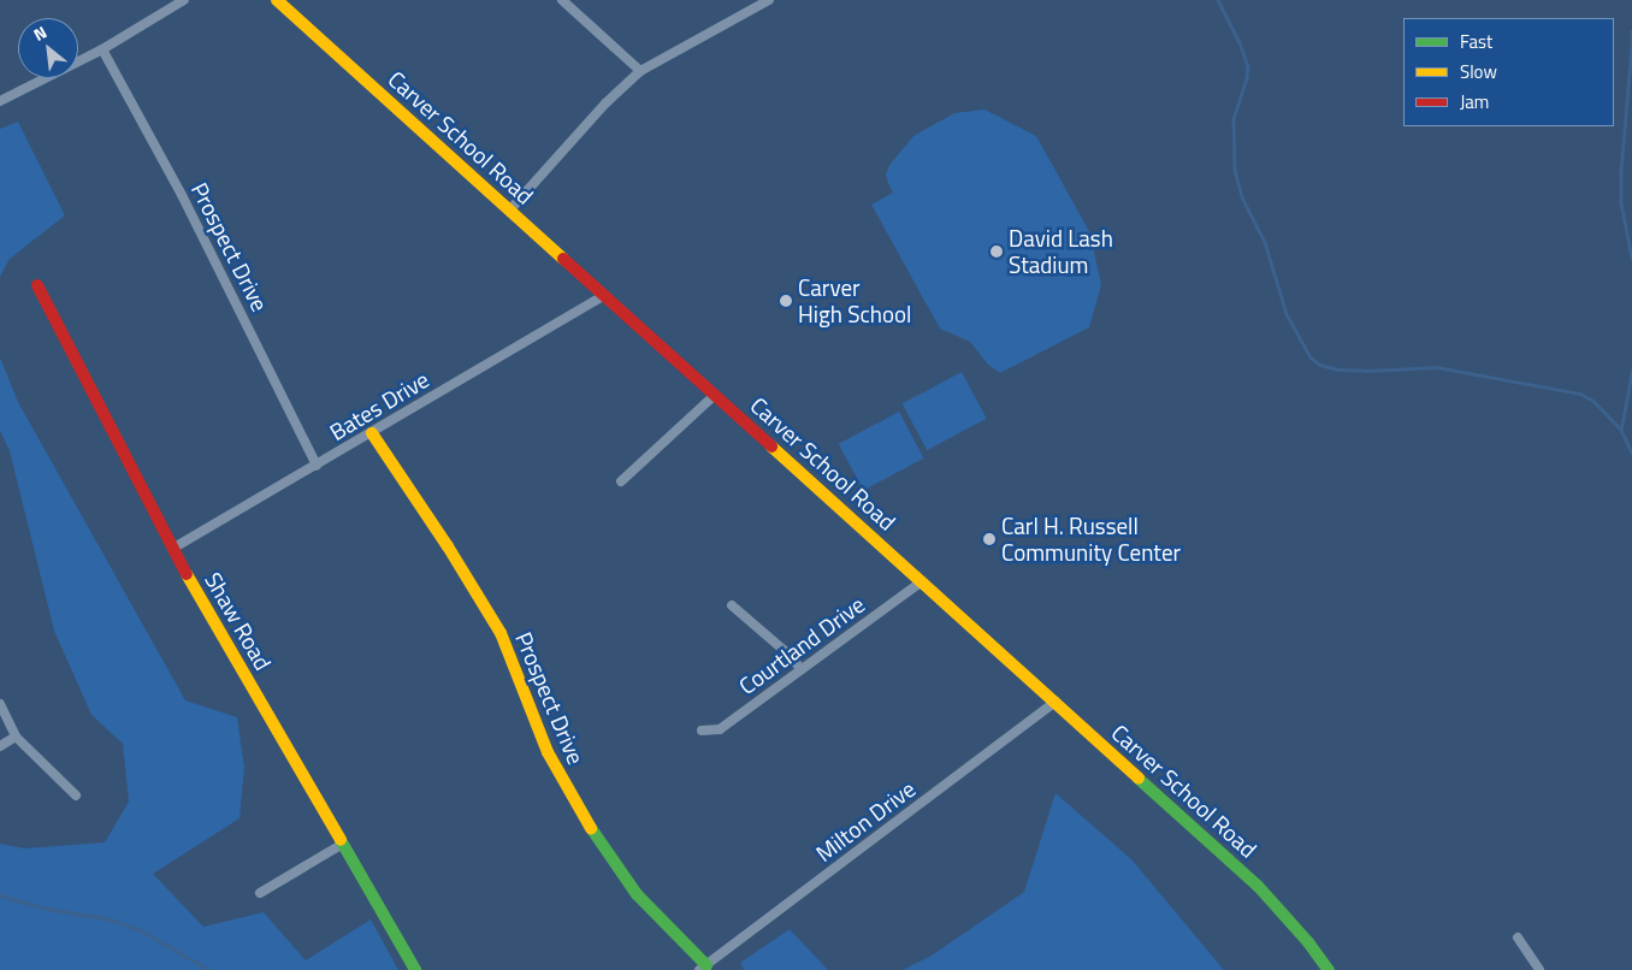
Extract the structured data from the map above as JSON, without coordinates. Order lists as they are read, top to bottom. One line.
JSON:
{"streets":{"main road":["Carver School Road","Prospect Drive","Shaw Road"],"street":["Bates Drive","Courtland Drive","Milton Drive"]},"crossings":[["Carver School Road","Bates Drive"],["Carver School Road","Courtland Drive"],["Carver School Road","Milton Drive"],["Prospect Drive","Bates Drive"],["Prospect Drive","Milton Drive"],["Bates Drive","Shaw Road"]],"places":["David Lash Stadium","Carver High School","Carl H. Russell Community Center"],"legend":["Fast","Slow","Jam"],"north":"top left"}
